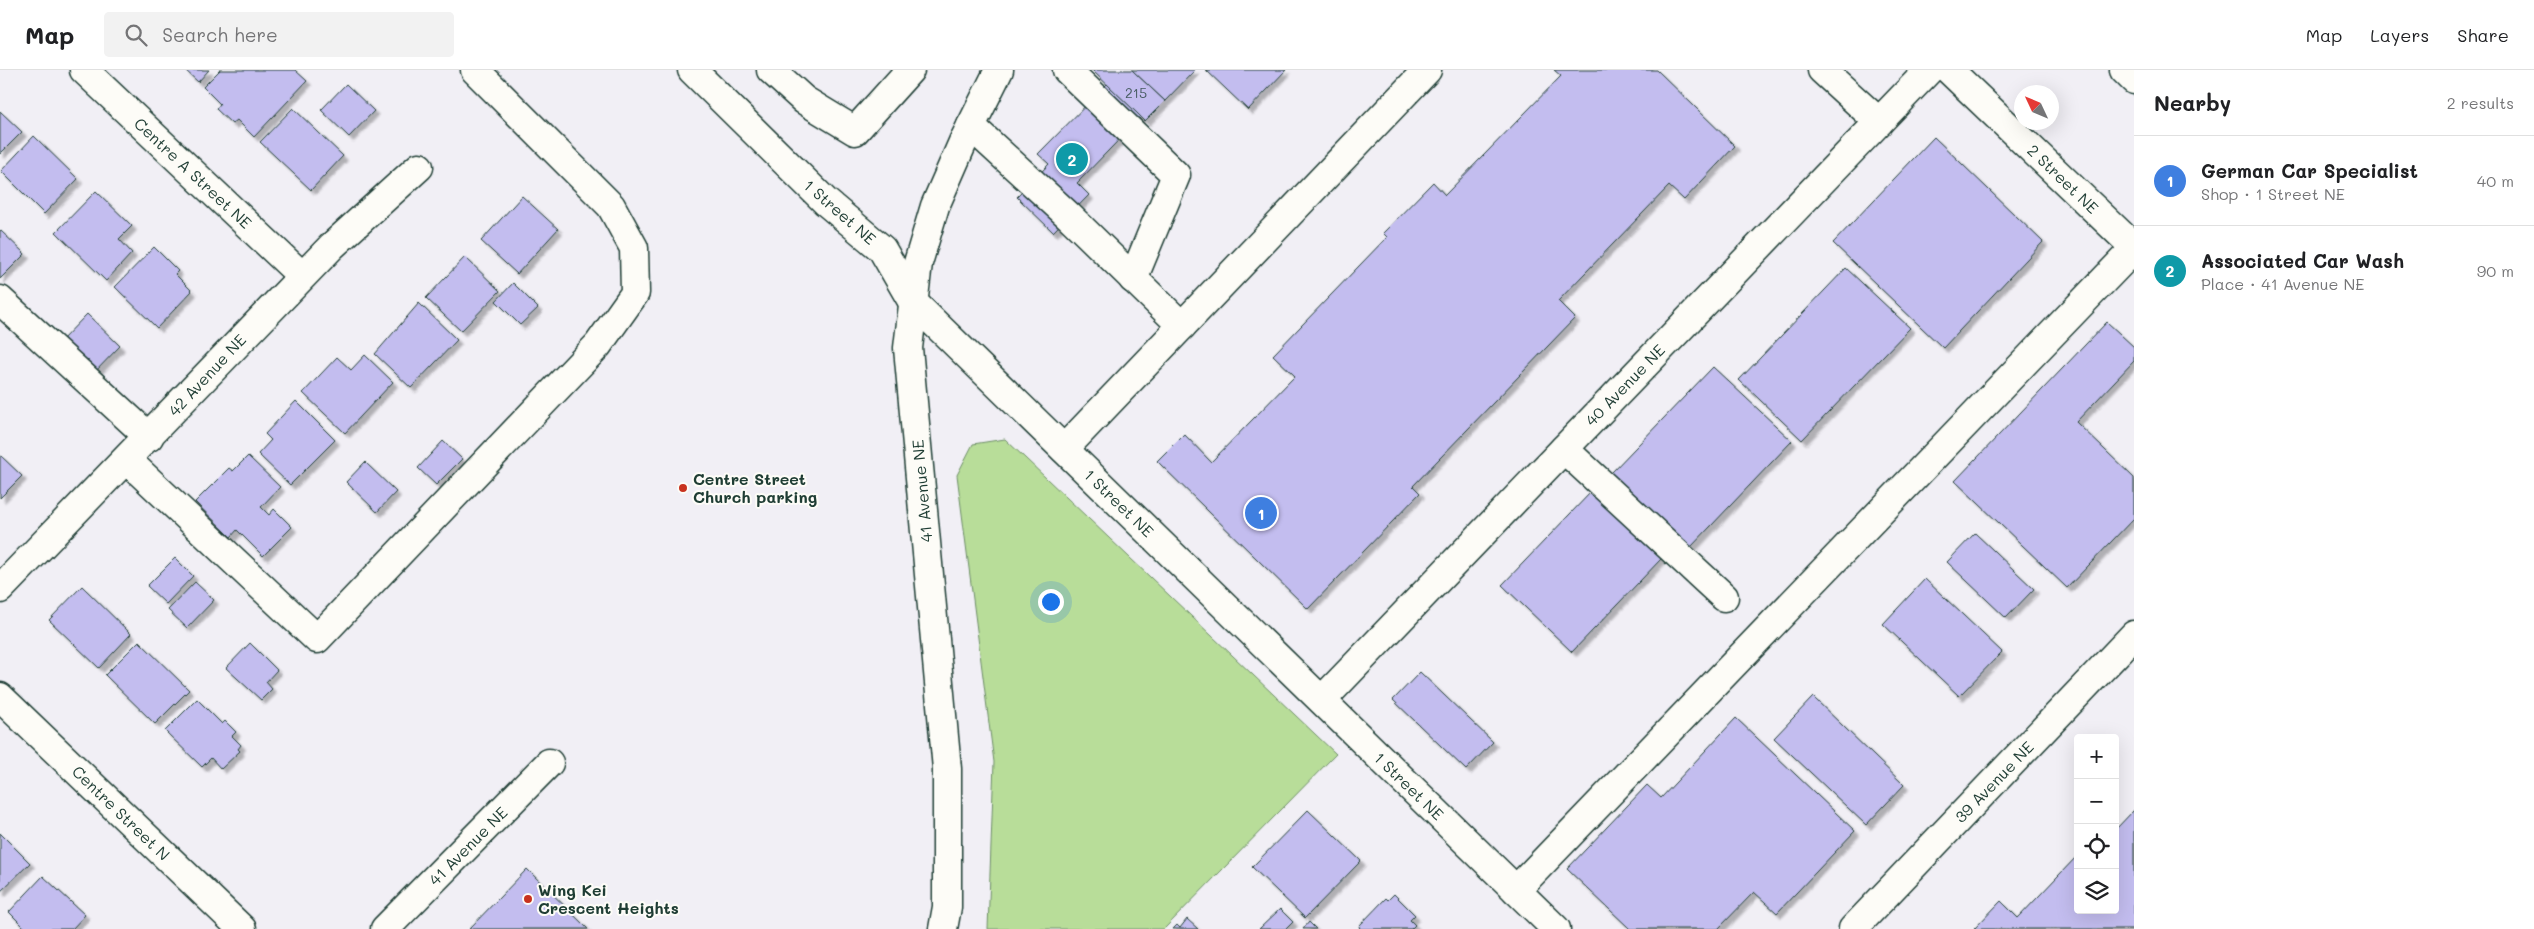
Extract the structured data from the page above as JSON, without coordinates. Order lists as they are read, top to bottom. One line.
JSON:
{"streets":{"street":["Centre A Street NE","2 Street NE","1 Street NE","42 Avenue NE","40 Avenue NE","41 Avenue NE","39 Avenue NE","Centre Street N"]},"crossings":[["Centre A Street NE","42 Avenue NE"],["1 Street NE","40 Avenue NE"],["1 Street NE","41 Avenue NE"]],"places":["Centre Street Church parking","Wing Kei Crescent Heights"],"house_numbers":["215"],"north":"top left","page":{"header":"Map","search":"Search here","nav":["Map","Layers","Share"],"heading":["Nearby","2 results"],"list":[{"mark":"1","name":"German Car Specialist","note":"Shop · 1 Street NE","value":"40 m"},{"mark":"2","name":"Associated Car Wash","note":"Place · 41 Avenue NE","value":"90 m"}],"pins":["2","1"],"map_buttons":["+","−"]}}
